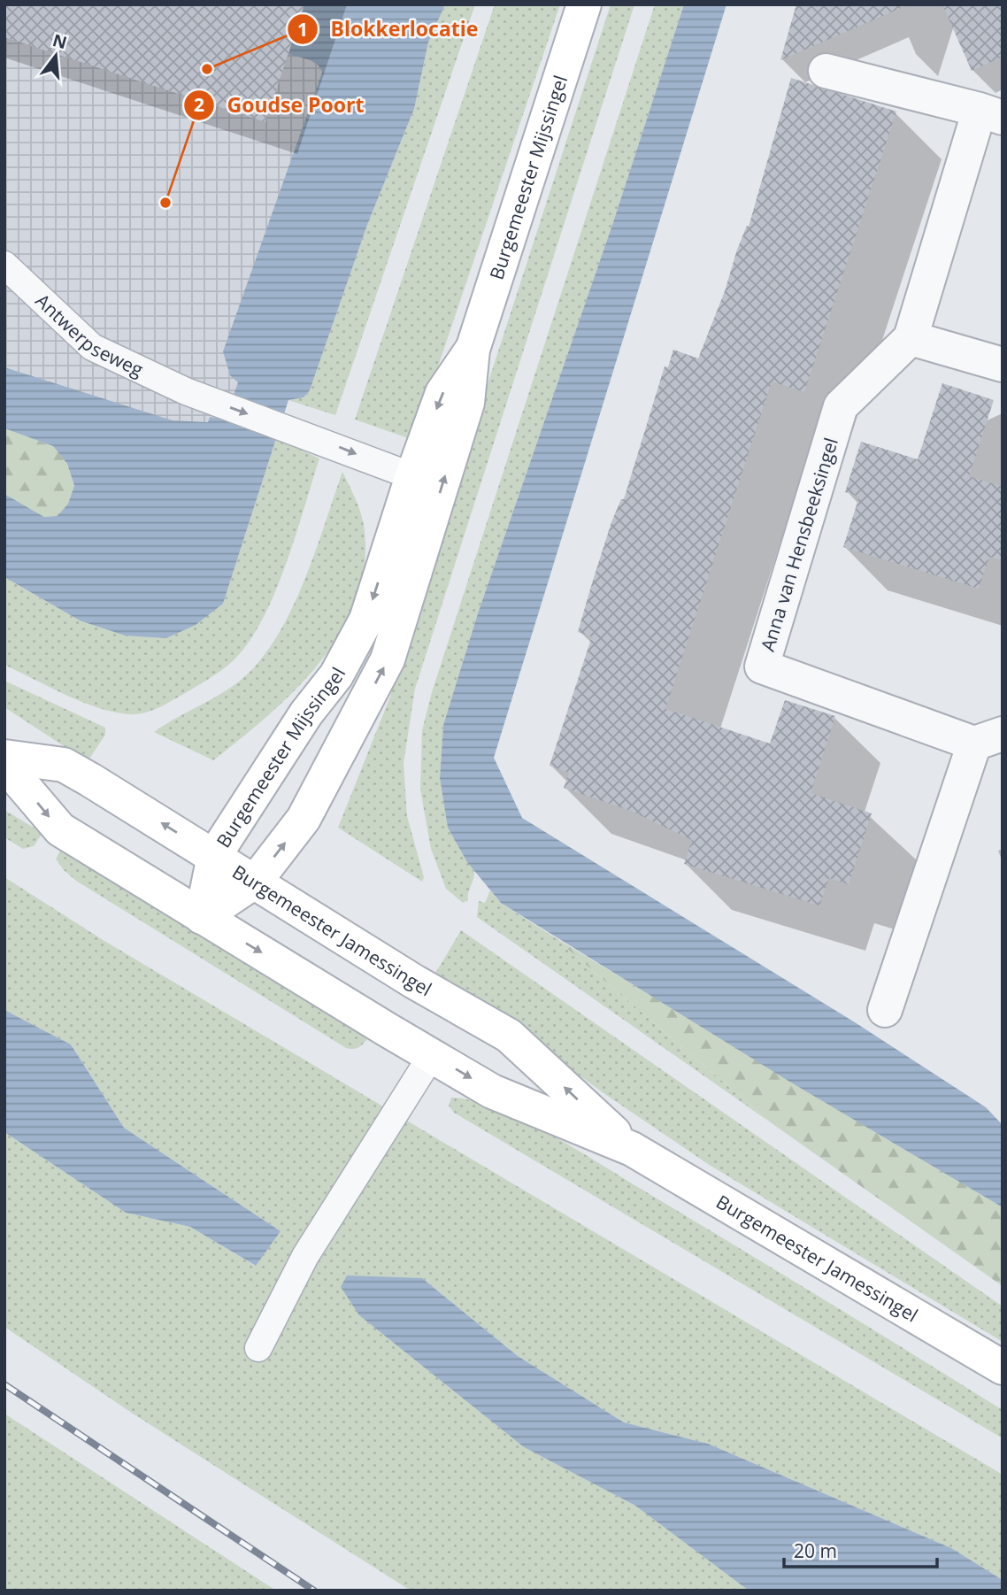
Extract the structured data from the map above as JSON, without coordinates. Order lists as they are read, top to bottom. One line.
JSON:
{"streets":{"main road":["Burgemeester Mijssingel","Burgemeester Jamessingel"],"street":["Anna van Hensbeeksingel"],"lane":["Antwerpseweg"]},"crossings":[["Burgemeester Mijssingel","Antwerpseweg"],["Burgemeester Mijssingel","Burgemeester Jamessingel"]],"one_way":["Antwerpseweg"],"places":["Blokkerlocatie","Goudse Poort"],"scale_bar":"20 m","north":"top"}
